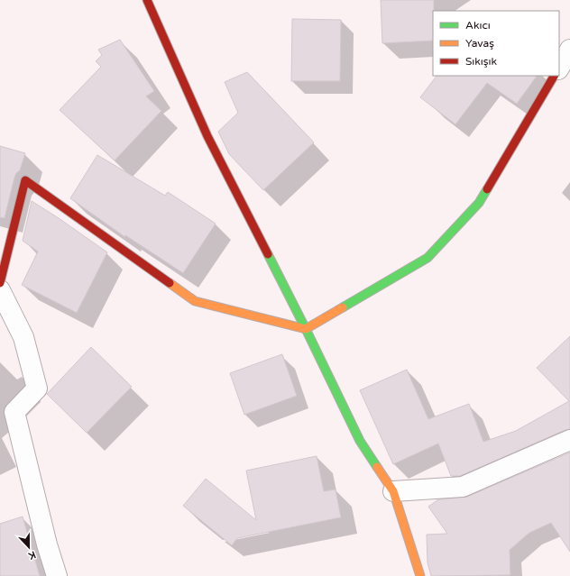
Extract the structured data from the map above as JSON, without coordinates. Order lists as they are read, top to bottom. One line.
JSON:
{"legend":["Akıcı","Yavaş","Sıkışık"],"north":"bottom"}
